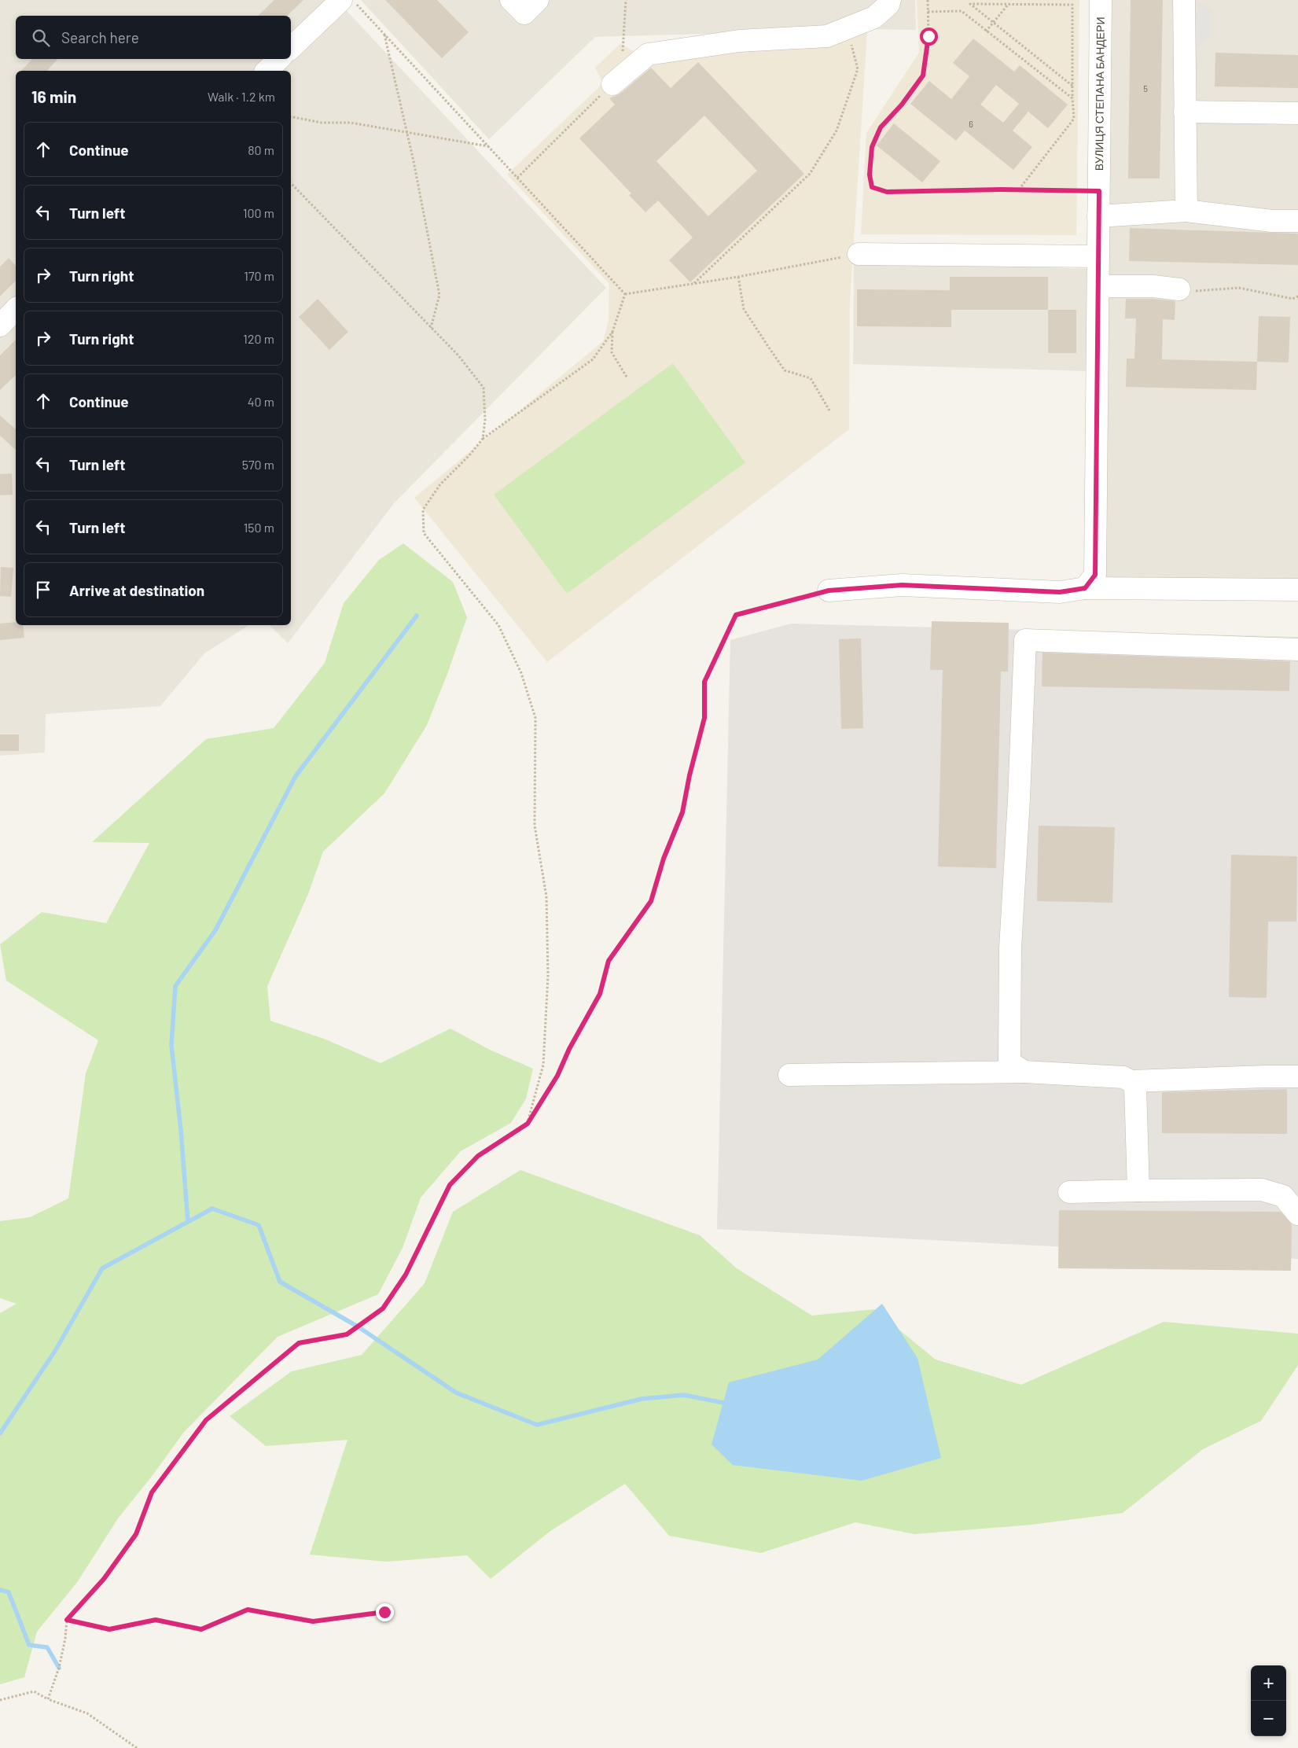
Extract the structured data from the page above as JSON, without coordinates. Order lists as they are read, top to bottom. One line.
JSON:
{"streets":{"street":["ВУЛИЦЯ СТЕПАНА БАНДЕРИ"]},"house_numbers":["5","6"],"page":{"search":"Search here","heading":["16 min","Walk · 1.2 km"],"list":[["Continue","80 m"],["Turn left","100 m"],["Turn right","170 m"],["Turn right","120 m"],["Continue","40 m"],["Turn left","570 m"],["Turn left","150 m"],"Arrive at destination"],"map_buttons":["+","−"]}}
